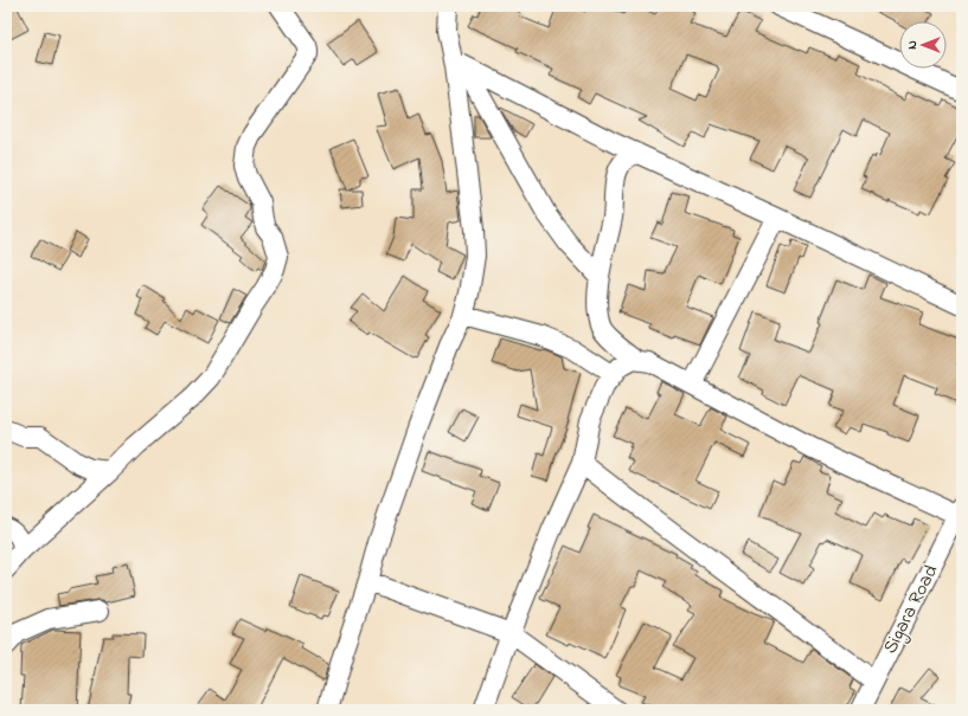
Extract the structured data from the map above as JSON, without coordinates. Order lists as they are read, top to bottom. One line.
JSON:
{"streets":{"street":["Sigara Road"]},"north":"left"}
